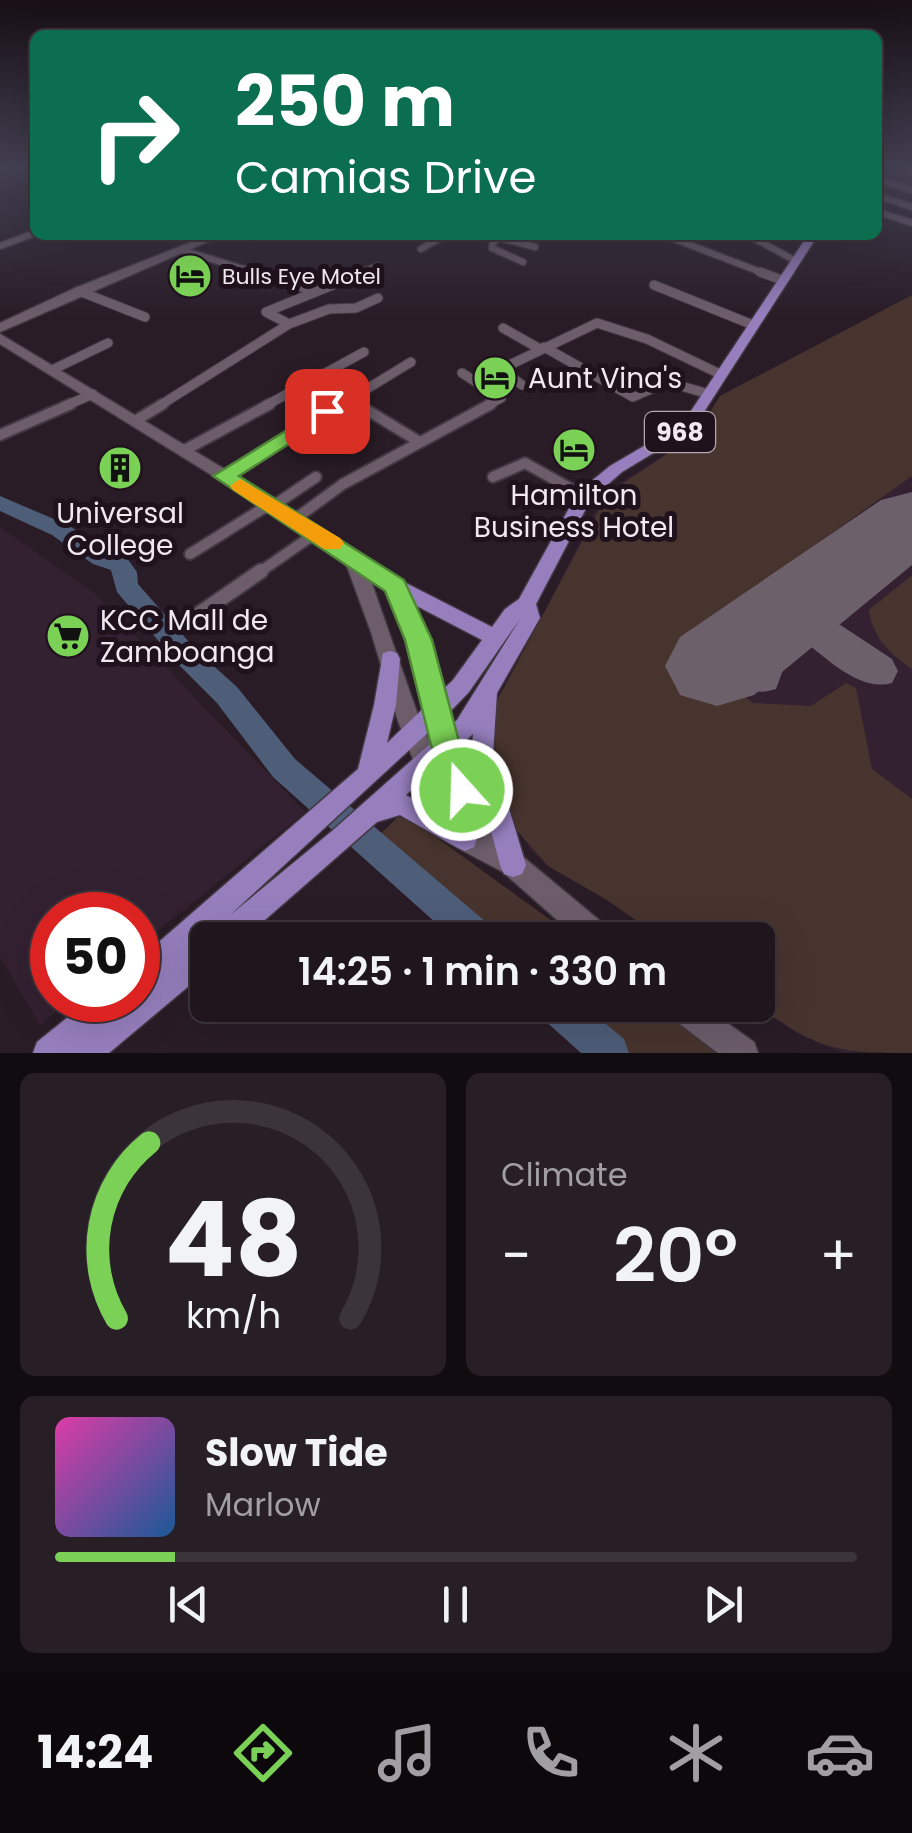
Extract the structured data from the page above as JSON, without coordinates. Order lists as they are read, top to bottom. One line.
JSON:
{"streets":{"main road":["968"]},"places":{"hotel":["Bulls Eye Motel","Aunt Vina's","Hamilton Business Hotel"],"building":["Universal College"],"supermarket":["KCC Mall de Zamboanga"]},"page":{"turn":["250 m","Camias Drive"],"limit":"50","trip":"14:25 · 1 min · 330 m","tile":"Climate","heat":["−","20°","+"],"song":["Slow Tide","Marlow"],"tabs":"14:24","gauge":["48","km/h"]}}
